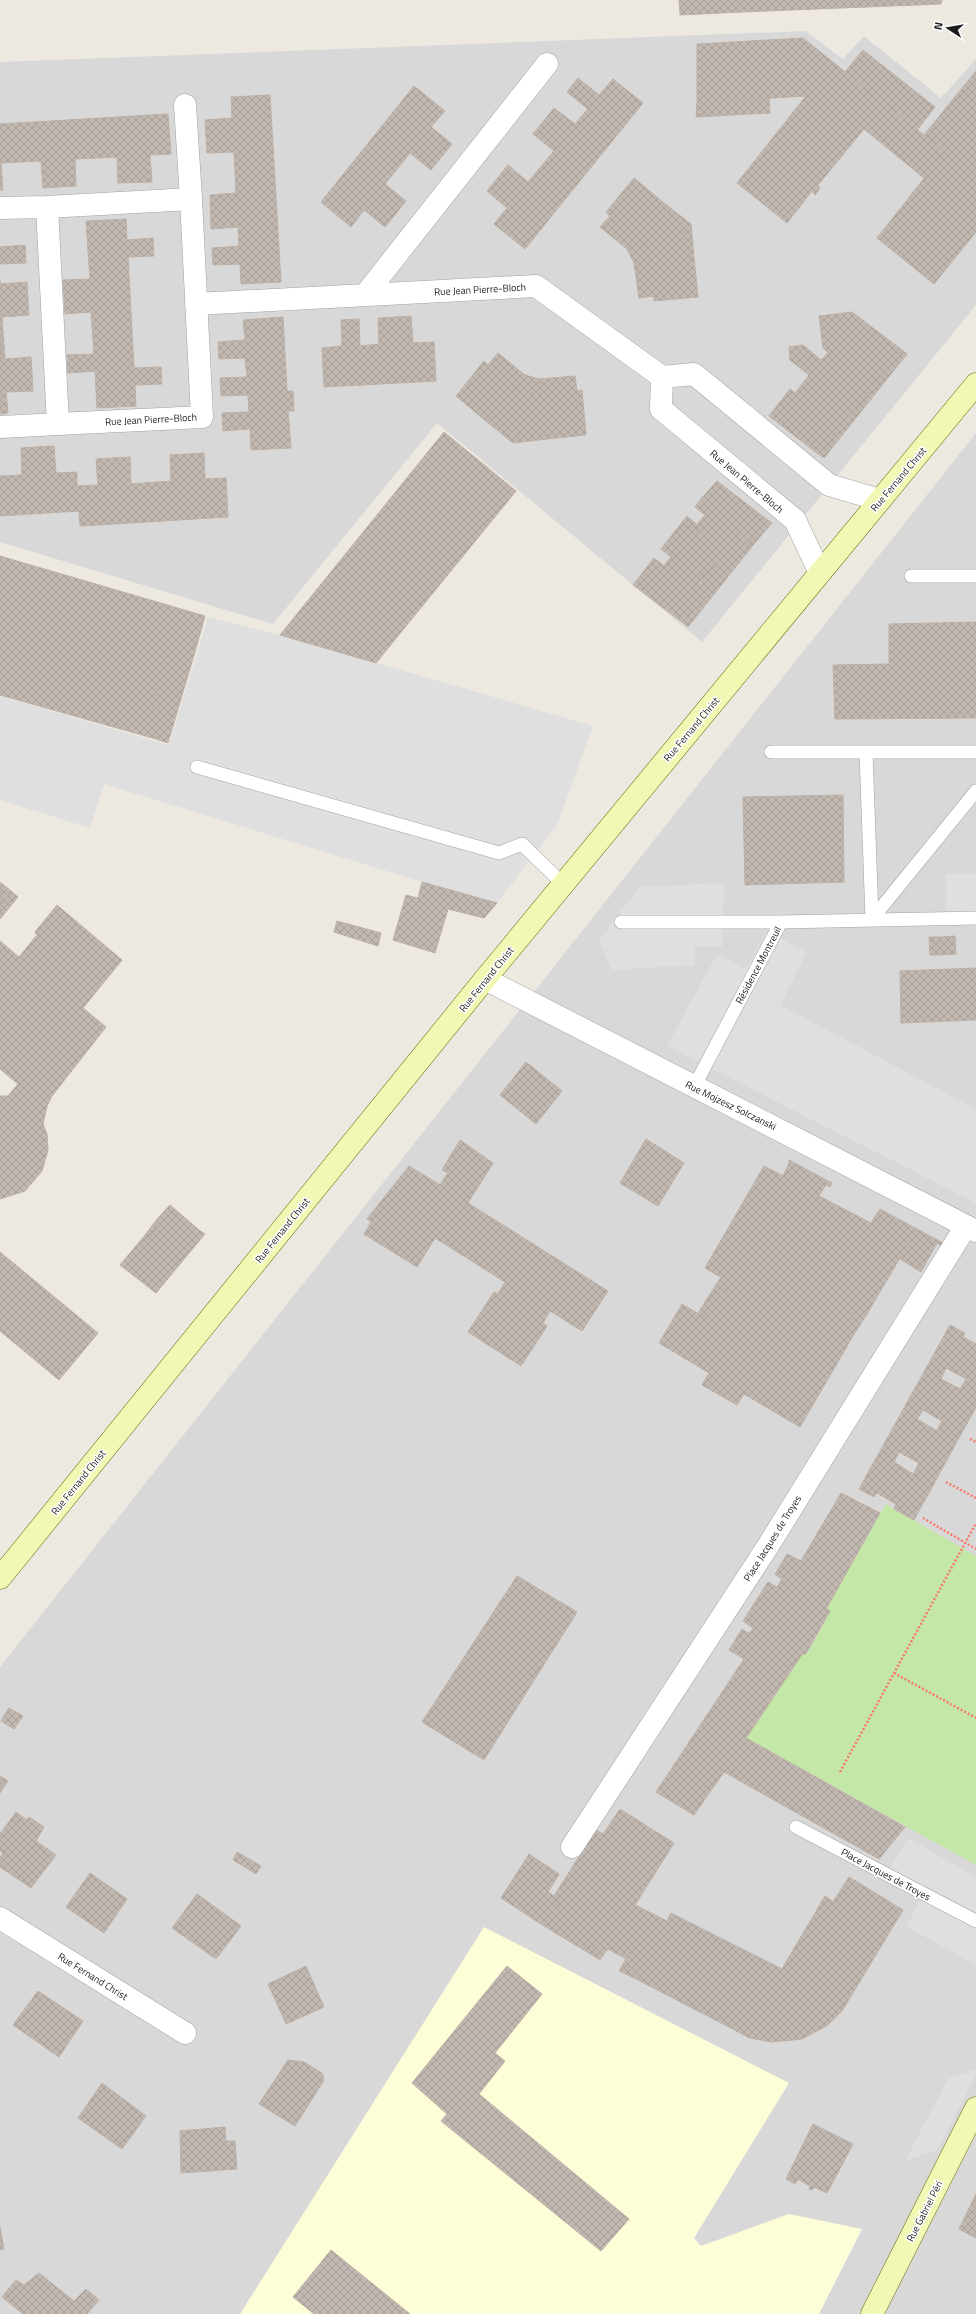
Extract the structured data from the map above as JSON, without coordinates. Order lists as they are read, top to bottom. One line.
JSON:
{"streets":{"main road":["Rue Fernand Christ","Rue Gabriel Péri"],"street":["Rue Jean Pierre-Bloch","Rue Mojzesz Solczanski","Place Jacques de Troyes"],"lane":["Résidence Montreuil"]},"crossings":[["Rue Jean Pierre-Bloch","Rue Fernand Christ"],["Rue Fernand Christ","Rue Mojzesz Solczanski"],["Résidence Montreuil","Rue Mojzesz Solczanski"],["Rue Mojzesz Solczanski","Place Jacques de Troyes"]],"north":"left"}
